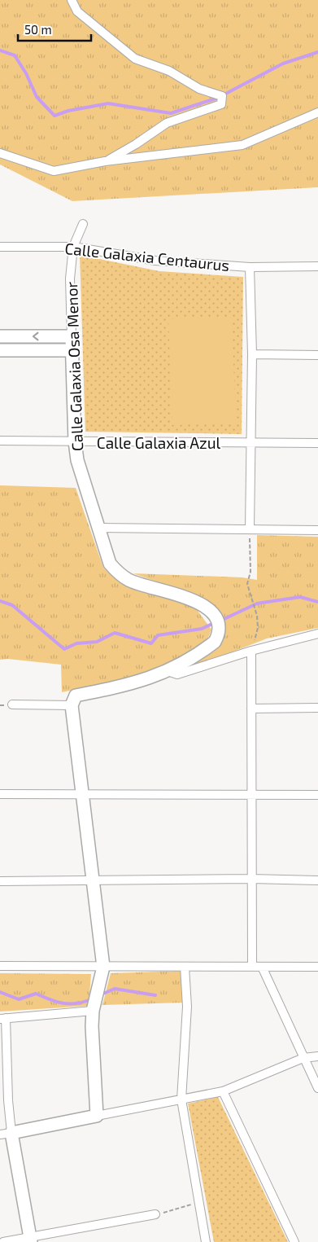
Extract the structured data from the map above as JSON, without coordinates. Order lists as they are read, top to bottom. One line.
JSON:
{"streets":{"street":["Calle Galaxia Centaurus","Calle Galaxia Osa Menor","Calle Galaxia Azul"]},"crossings":[["Calle Galaxia Centaurus","Calle Galaxia Osa Menor"],["Calle Galaxia Osa Menor","Calle Galaxia Azul"]],"scale_bar":"50 m"}
